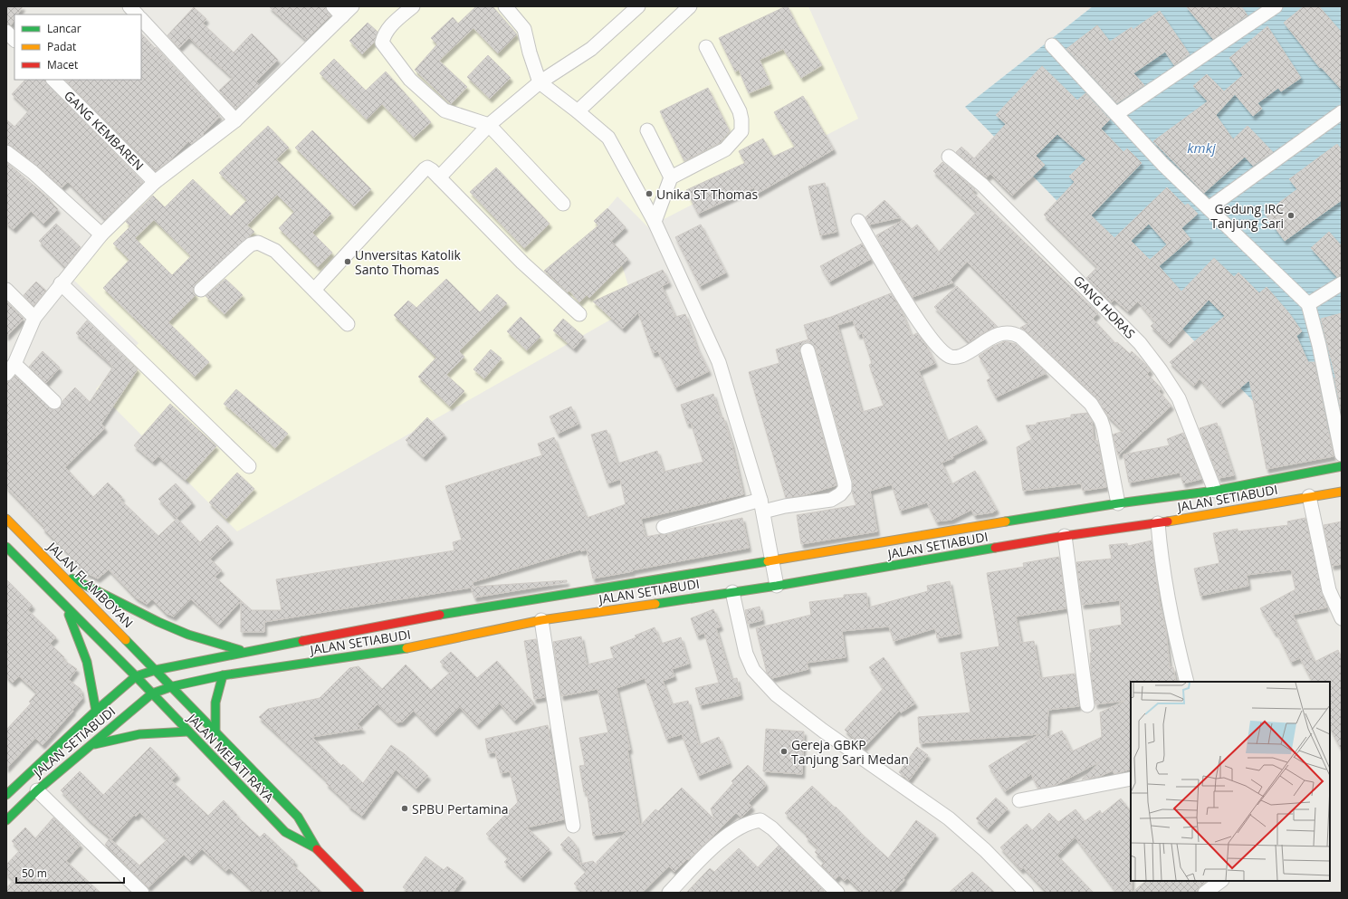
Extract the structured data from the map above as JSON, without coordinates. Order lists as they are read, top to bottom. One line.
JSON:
{"streets":{"main road":["JALAN SETIABUDI","JALAN FLAMBOYAN","JALAN MELATI RAYA"],"street":["GANG KEMBAREN","GANG HORAS"]},"crossings":[["GANG HORAS","JALAN SETIABUDI"],["JALAN SETIABUDI","JALAN FLAMBOYAN"],["JALAN SETIABUDI","JALAN MELATI RAYA"],["JALAN FLAMBOYAN","JALAN MELATI RAYA"]],"water":["kmkj"],"places":["Unika ST Thomas","Gedung IRC Tanjung Sari","Unversitas Katolik Santo Thomas","Gereja GBKP Tanjung Sari Medan","SPBU Pertamina"],"legend":["Lancar","Padat","Macet"],"scale_bar":"50 m"}
